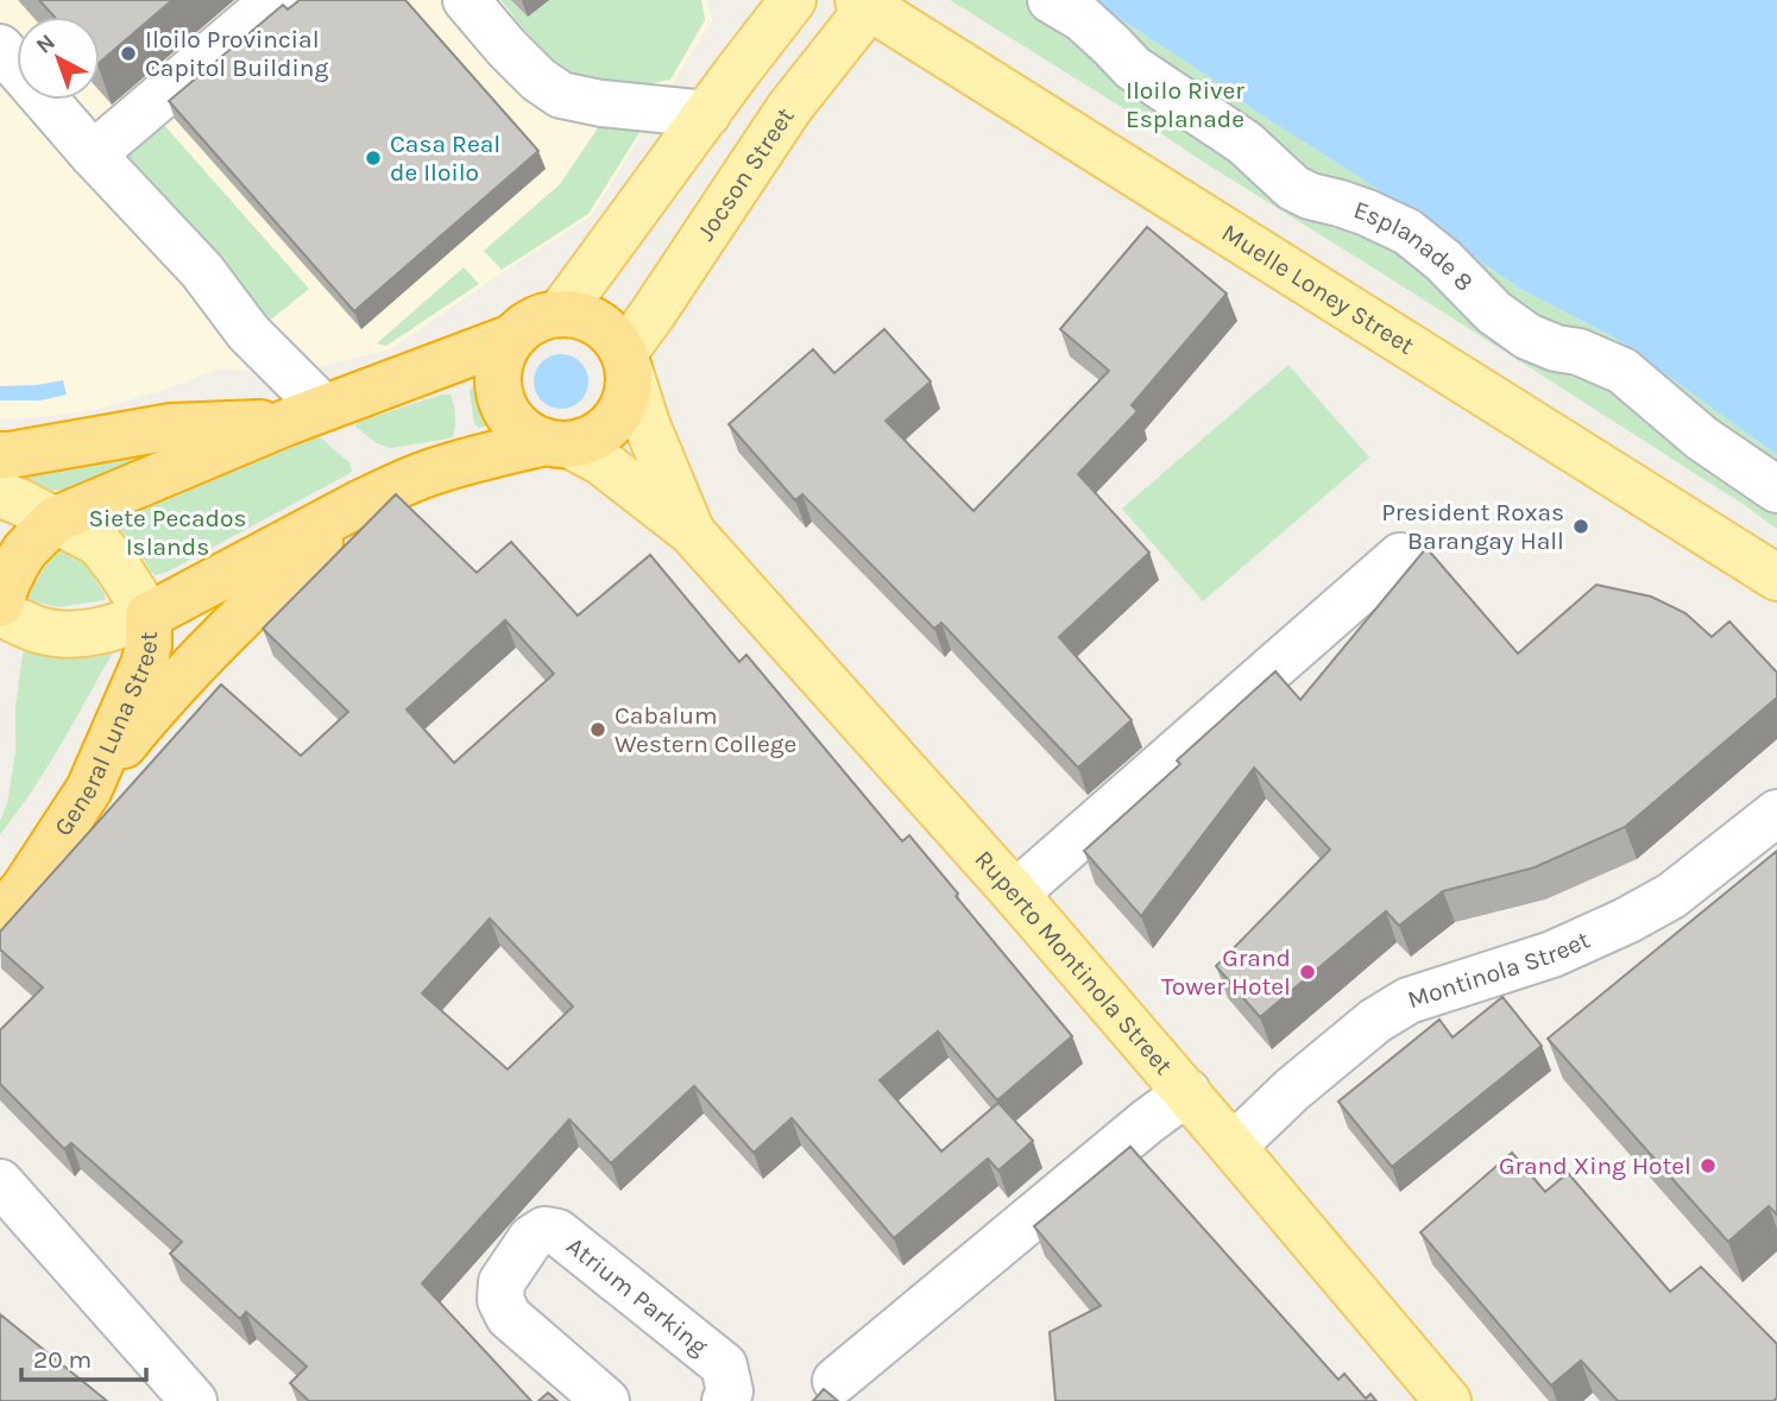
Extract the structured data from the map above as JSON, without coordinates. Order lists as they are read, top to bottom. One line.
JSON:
{"streets":{"highway":["General Luna Street"],"main road":["Jocson Street","Muelle Loney Street","Ruperto Montinola Street"],"street":["Esplanade 8","Montinola Street","Atrium Parking"]},"crossings":[["Jocson Street","Muelle Loney Street"],["Jocson Street","General Luna Street"],["Jocson Street","Ruperto Montinola Street"],["General Luna Street","Ruperto Montinola Street"],["Ruperto Montinola Street","Montinola Street"]],"parks":["Iloilo River Esplanade","Siete Pecados Islands"],"places":["Iloilo Provincial Capitol Building","Casa Real de Iloilo","President Roxas Barangay Hall","Cabalum Western College","Grand Tower Hotel","Grand Xing Hotel"],"scale_bar":"20 m","north":"top left"}
